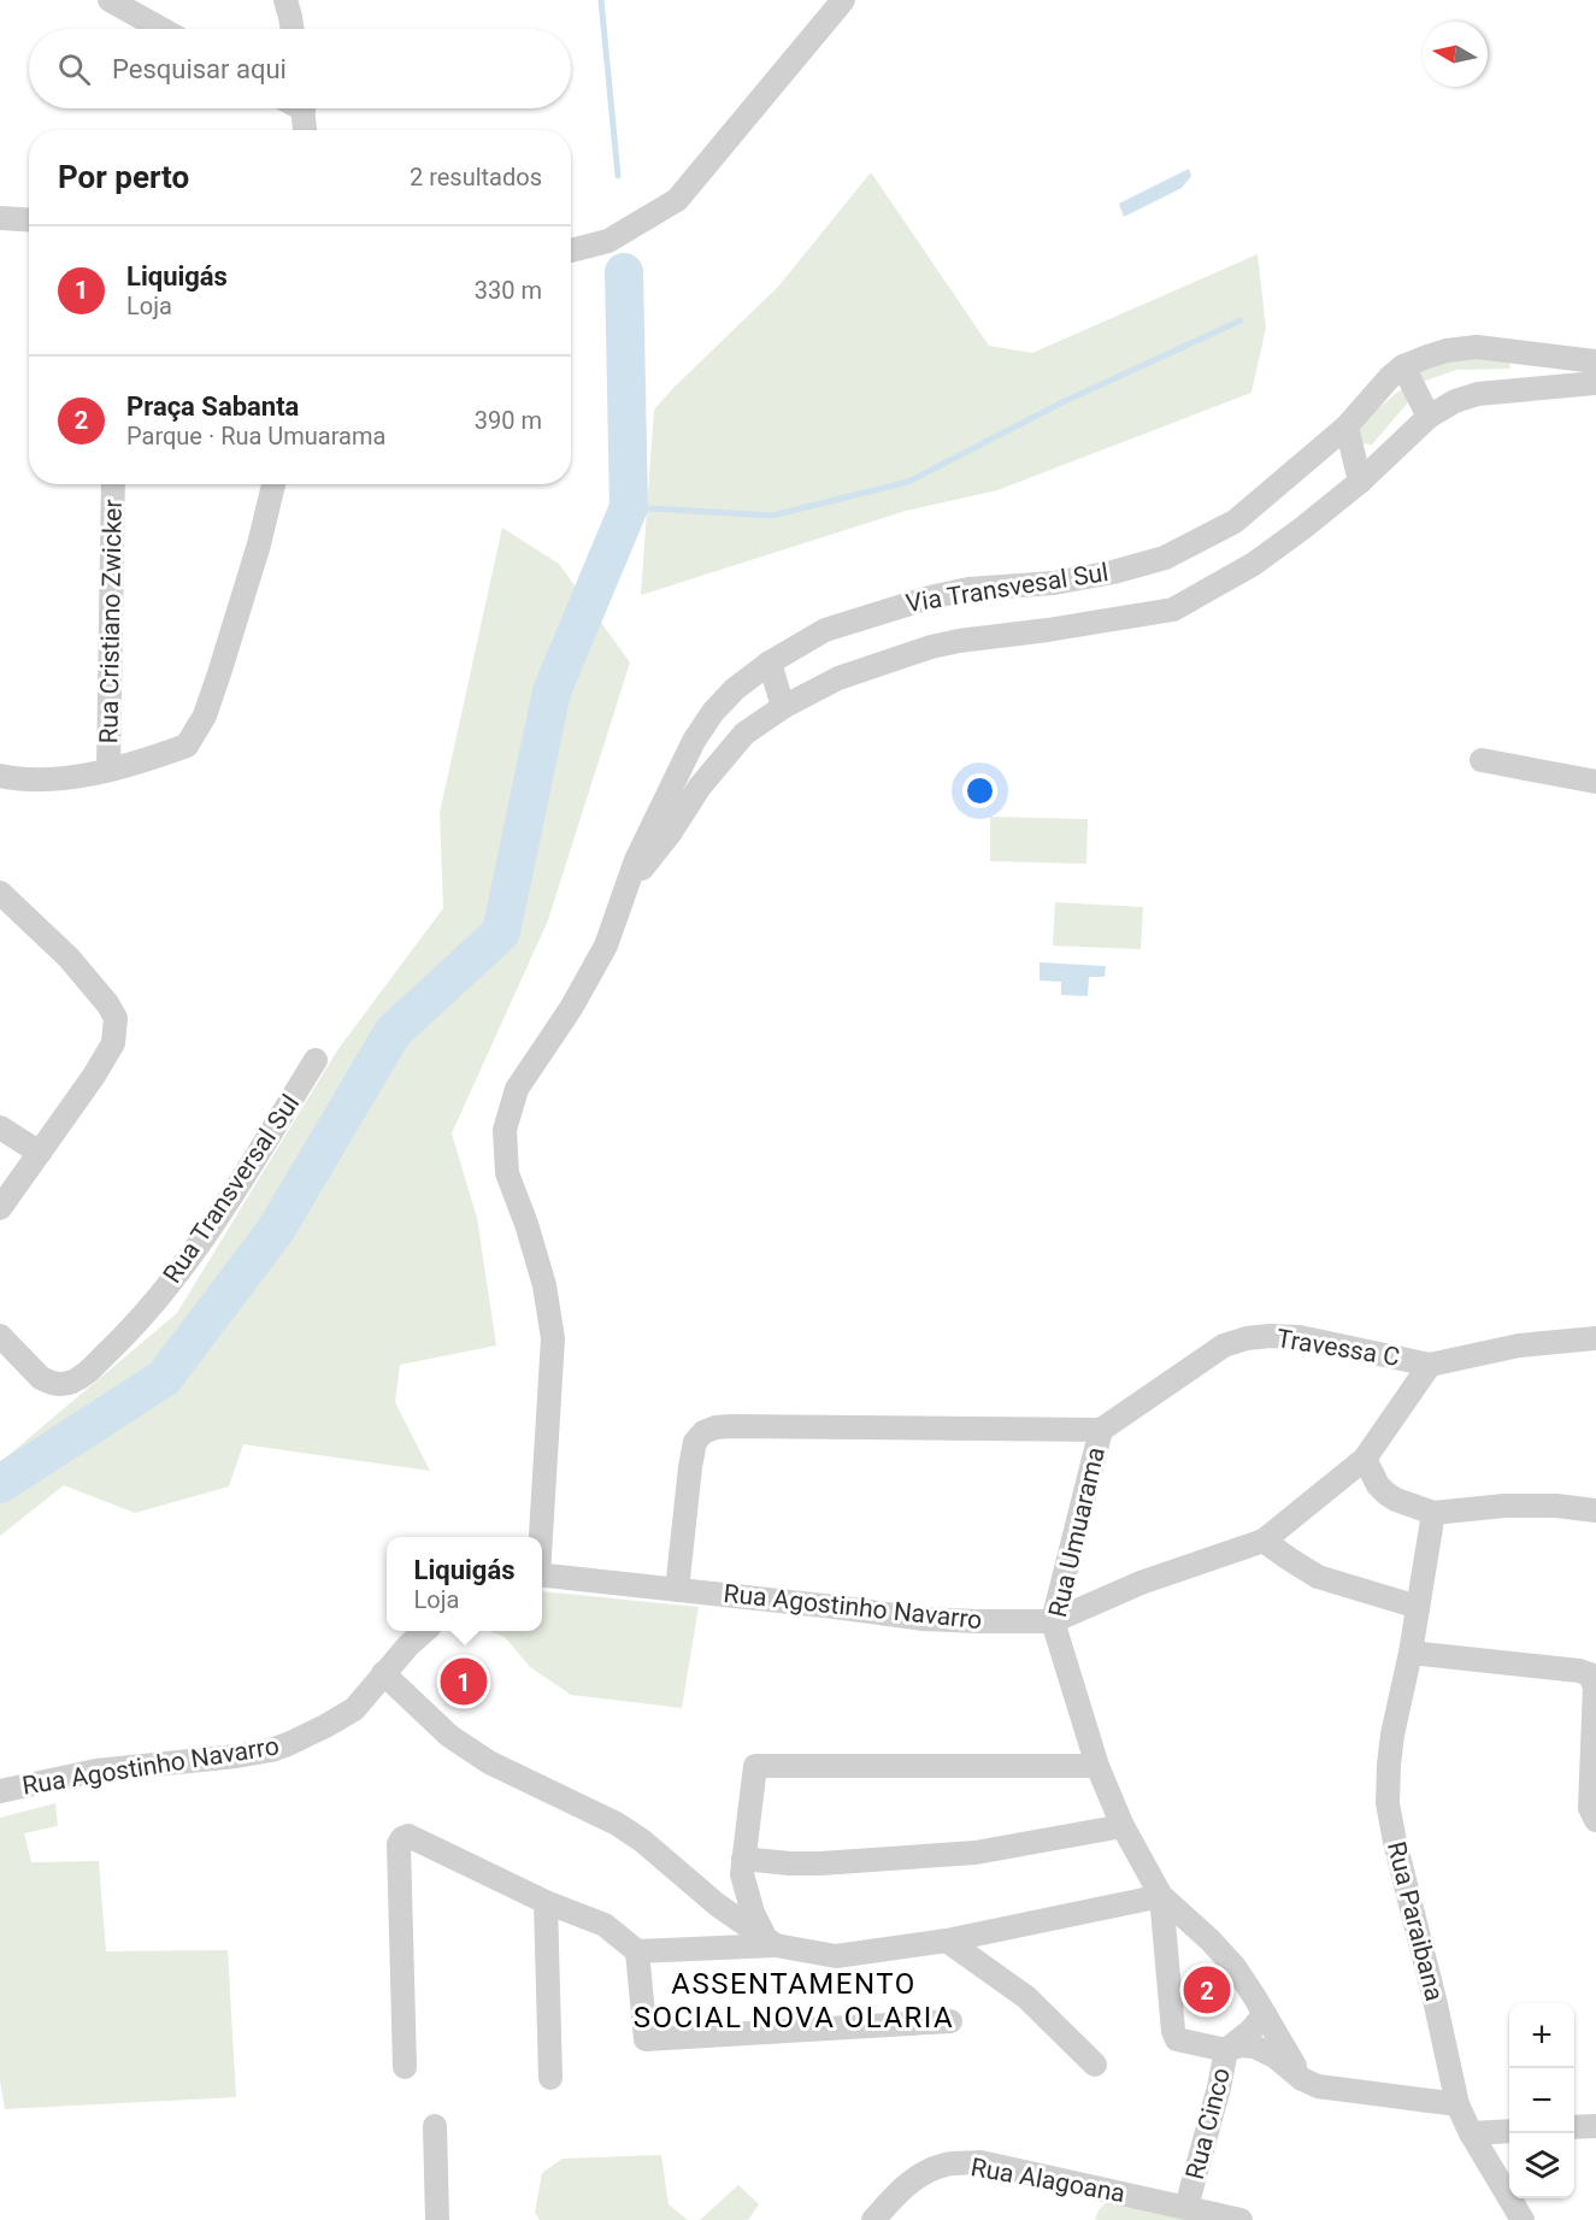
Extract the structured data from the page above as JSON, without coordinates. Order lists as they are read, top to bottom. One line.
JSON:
{"streets":{"street":["Via Transvesal Sul","Rua Cristiano Zwicker","Rua Transversal Sul","Travessa C","Rua Umuarama","Rua Agostinho Navarro","Rua Paraibana","Rua Cinco","Rua Alagoana"]},"crossings":[["Travessa C","Rua Umuarama"],["Travessa C","Rua Agostinho Navarro"],["Rua Umuarama","Rua Agostinho Navarro"],["Rua Umuarama","Rua Cinco"],["Rua Cinco","Rua Alagoana"]],"districts":["ASSENTAMENTO SOCIAL NOVA OLARIA"],"north":"left","page":{"search":"Pesquisar aqui","heading":["Por perto","2 resultados"],"list":[{"mark":"1","name":"Liquigás","note":"Loja","value":"330 m"},{"mark":"2","name":"Praça Sabanta","note":"Parque · Rua Umuarama","value":"390 m"}],"popup":["Liquigás","Loja"],"pins":["1","2"],"map_buttons":["+","−"]}}
